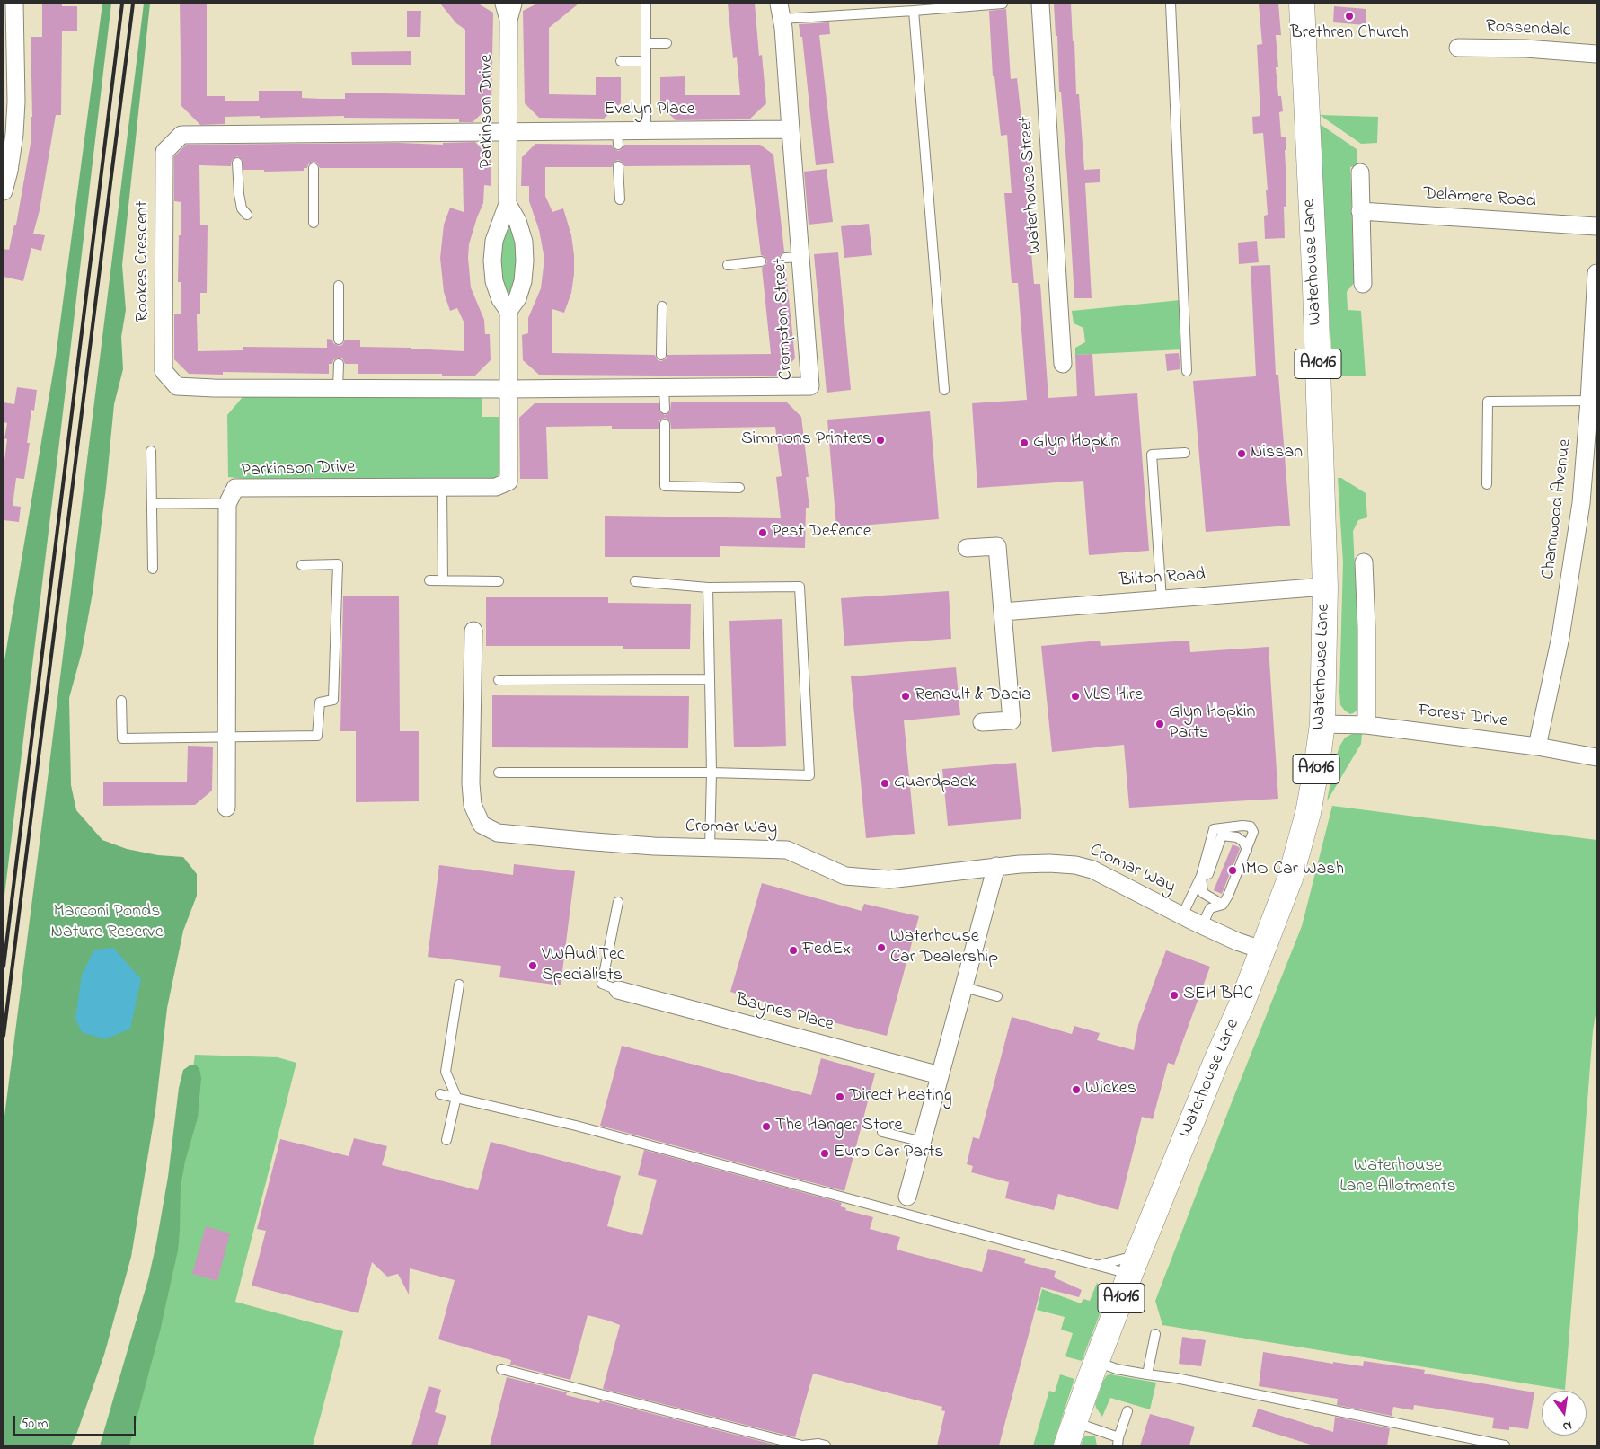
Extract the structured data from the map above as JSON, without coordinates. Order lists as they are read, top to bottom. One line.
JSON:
{"streets":{"main road":["Waterhouse Lane","A1016"],"street":["Rossendale","Evelyn Place","Parkinson Drive","Waterhouse Street","Delamere Road","Rookes Crescent","Crompton Street","Charnwood Avenue","Bilton Road","Forest Drive","Cromar Way","Baynes Place"]},"crossings":[["Evelyn Place","Parkinson Drive"],["Evelyn Place","Rookes Crescent"],["Evelyn Place","Crompton Street"],["Parkinson Drive","Rookes Crescent"],["Parkinson Drive","Crompton Street"],["Rookes Crescent","Crompton Street"],["Waterhouse Lane","Bilton Road"],["Waterhouse Lane","Forest Drive"],["Waterhouse Lane","Cromar Way"],["Charnwood Avenue","Forest Drive"]],"parks":["Marconi Ponds Nature Reserve","Waterhouse Lane Allotments"],"places":["Brethren Church","Simmons Printers","Glyn Hopkin","Nissan","Pest Defence","Renault & Dacia","VLS Hire","Glyn Hopkin Parts","Guardpack","IMO Car Wash","Waterhouse Car Dealership","FedEx","VWAudiTec Specialists","SEH BAC","Wickes","Direct Heating","The Hanger Store","Euro Car Parts"],"scale_bar":"50 m","north":"bottom"}
